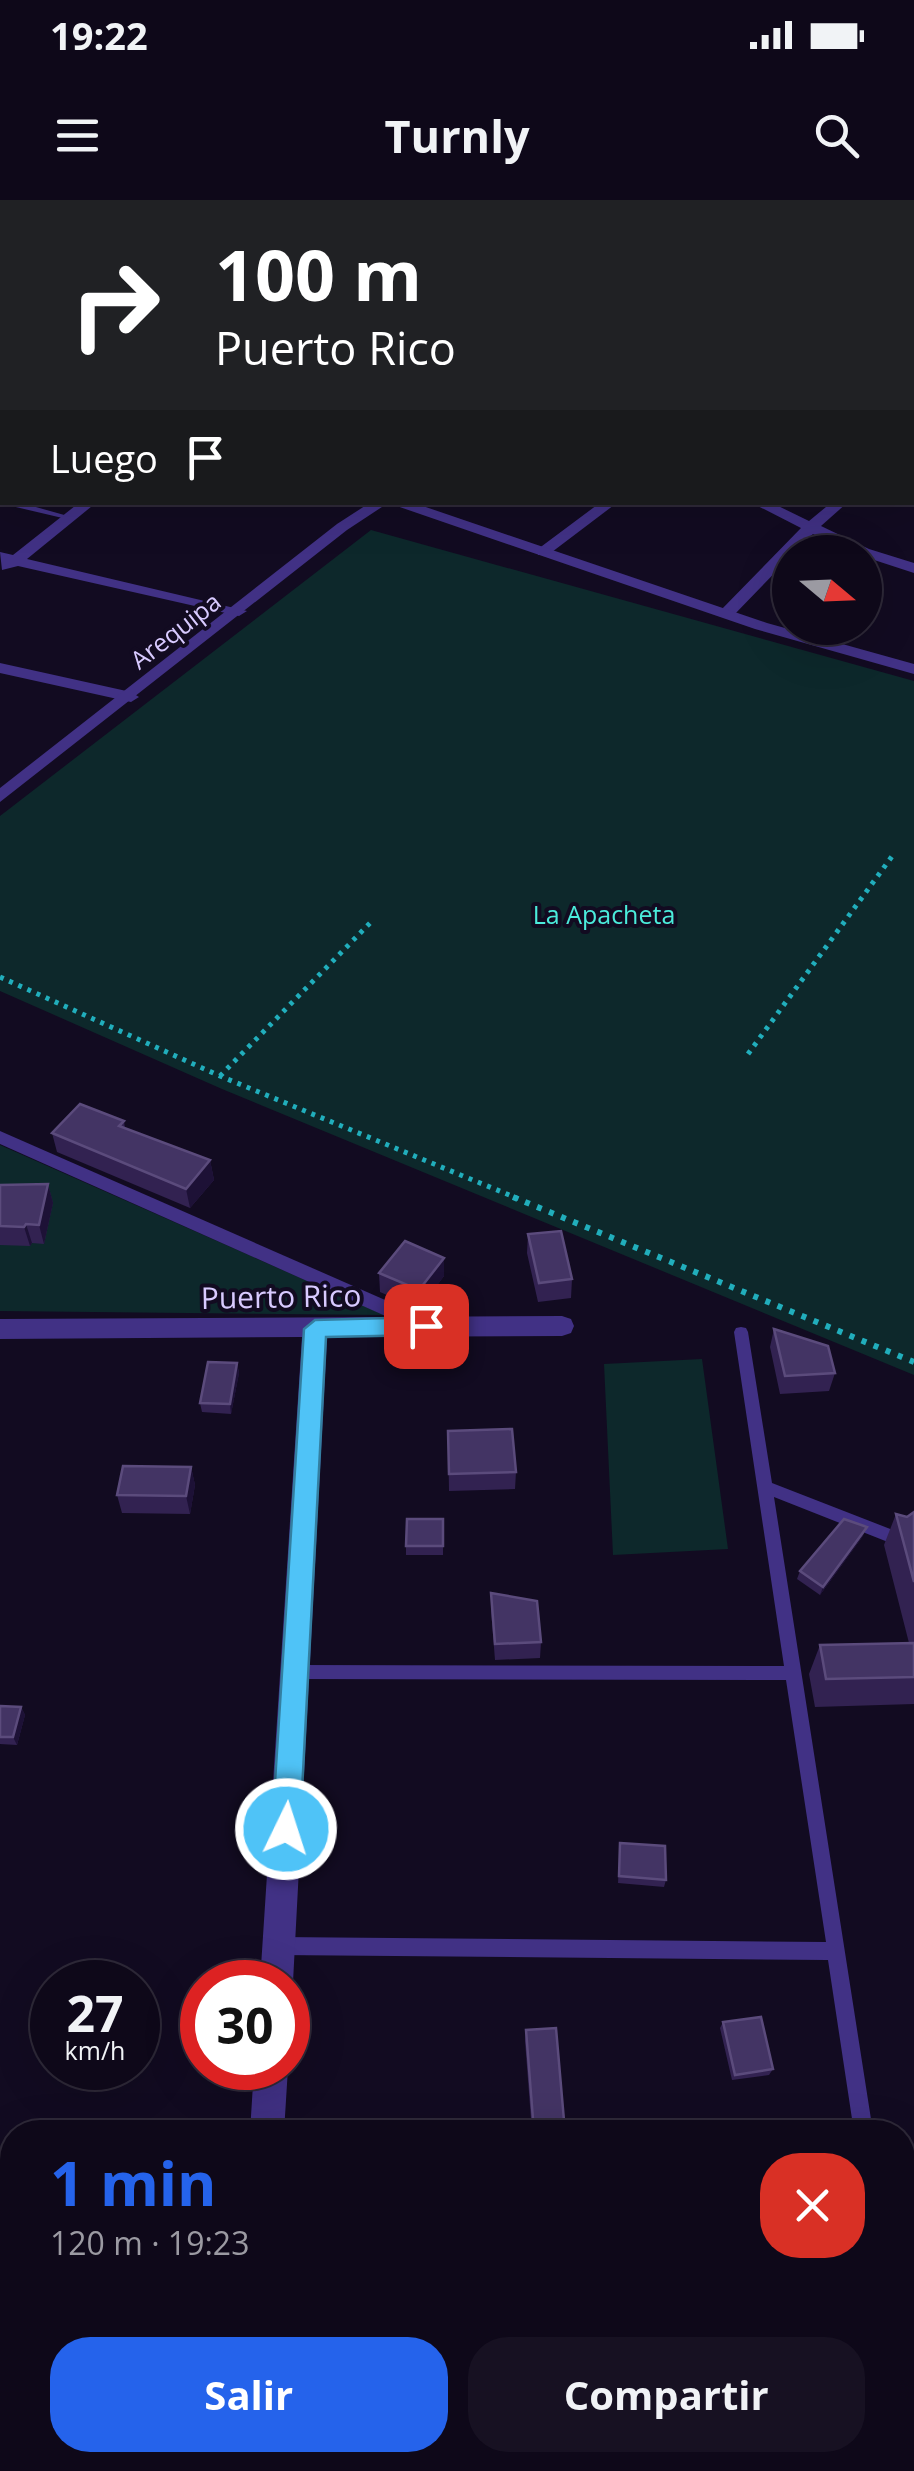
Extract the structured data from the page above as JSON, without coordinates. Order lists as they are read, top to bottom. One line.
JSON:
{"streets":{"street":["Arequipa","Puerto Rico"]},"parks":["La Apacheta"],"north":"right","page":{"status":"19:22","header":"Turnly","turn":["100 m","Puerto Rico"],"then":"Luego","speed":"27 km/h","limit":"30","heading":["1 min","120 m · 19:23"],"buttons":["Salir","Compartir"]}}
